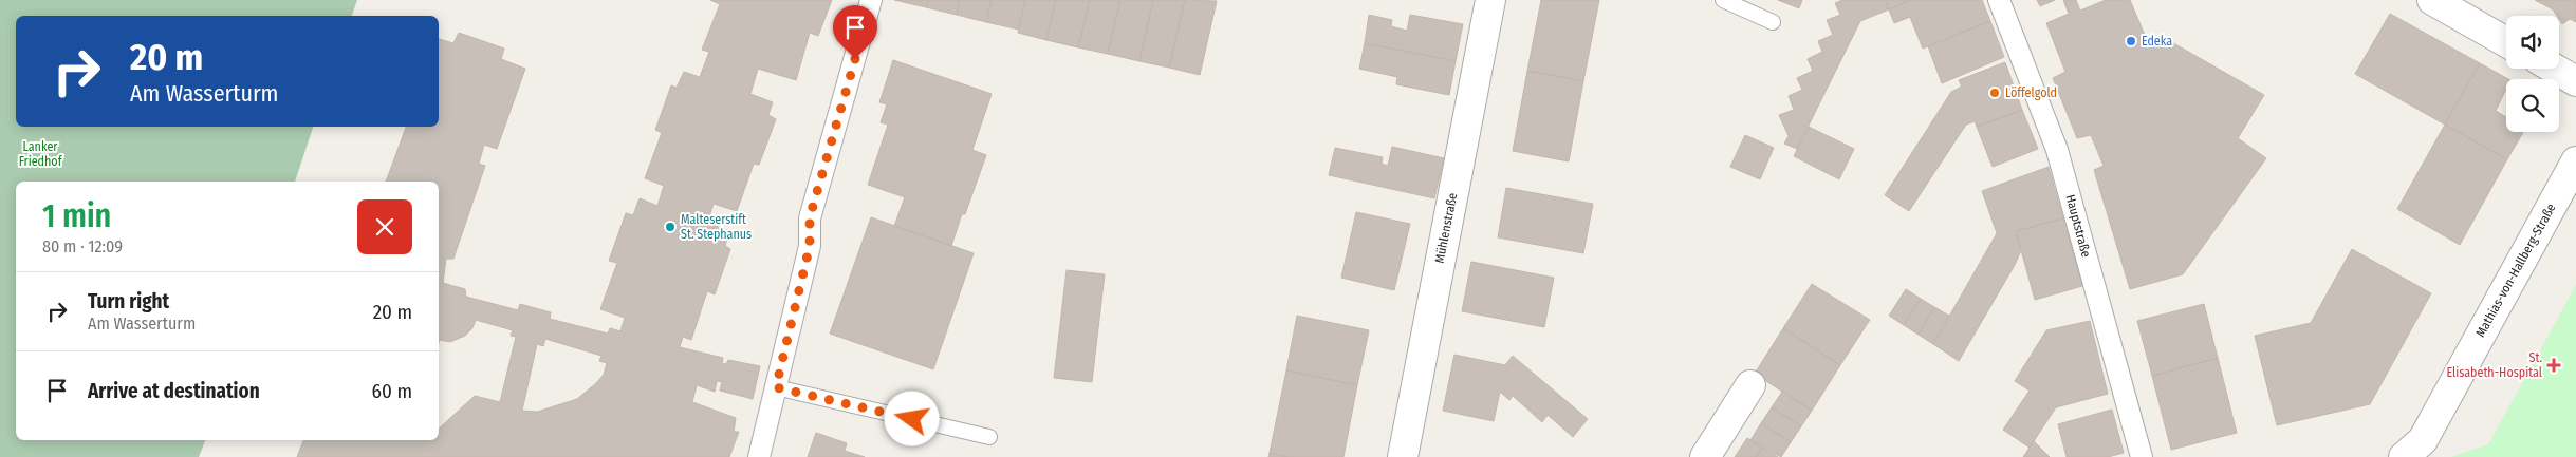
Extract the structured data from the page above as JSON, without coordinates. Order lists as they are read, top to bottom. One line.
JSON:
{"streets":{"street":["Hauptstraße","Mühlenstraße","Mathias-von-Hallberg-Straße"]},"parks":["Lanker Friedhof"],"places":{"other":["Edeka","Löffelgold","Malteserstift St. Stephanus"],"health":["St. Elisabeth-Hospital"]},"page":{"turn":["20 m","Am Wasserturm"],"heading":["1 min","80 m · 12:09"],"list":[{"name":"Turn right","note":"Am Wasserturm","value":"20 m"},{"name":"Arrive at destination","value":"60 m"}]}}
